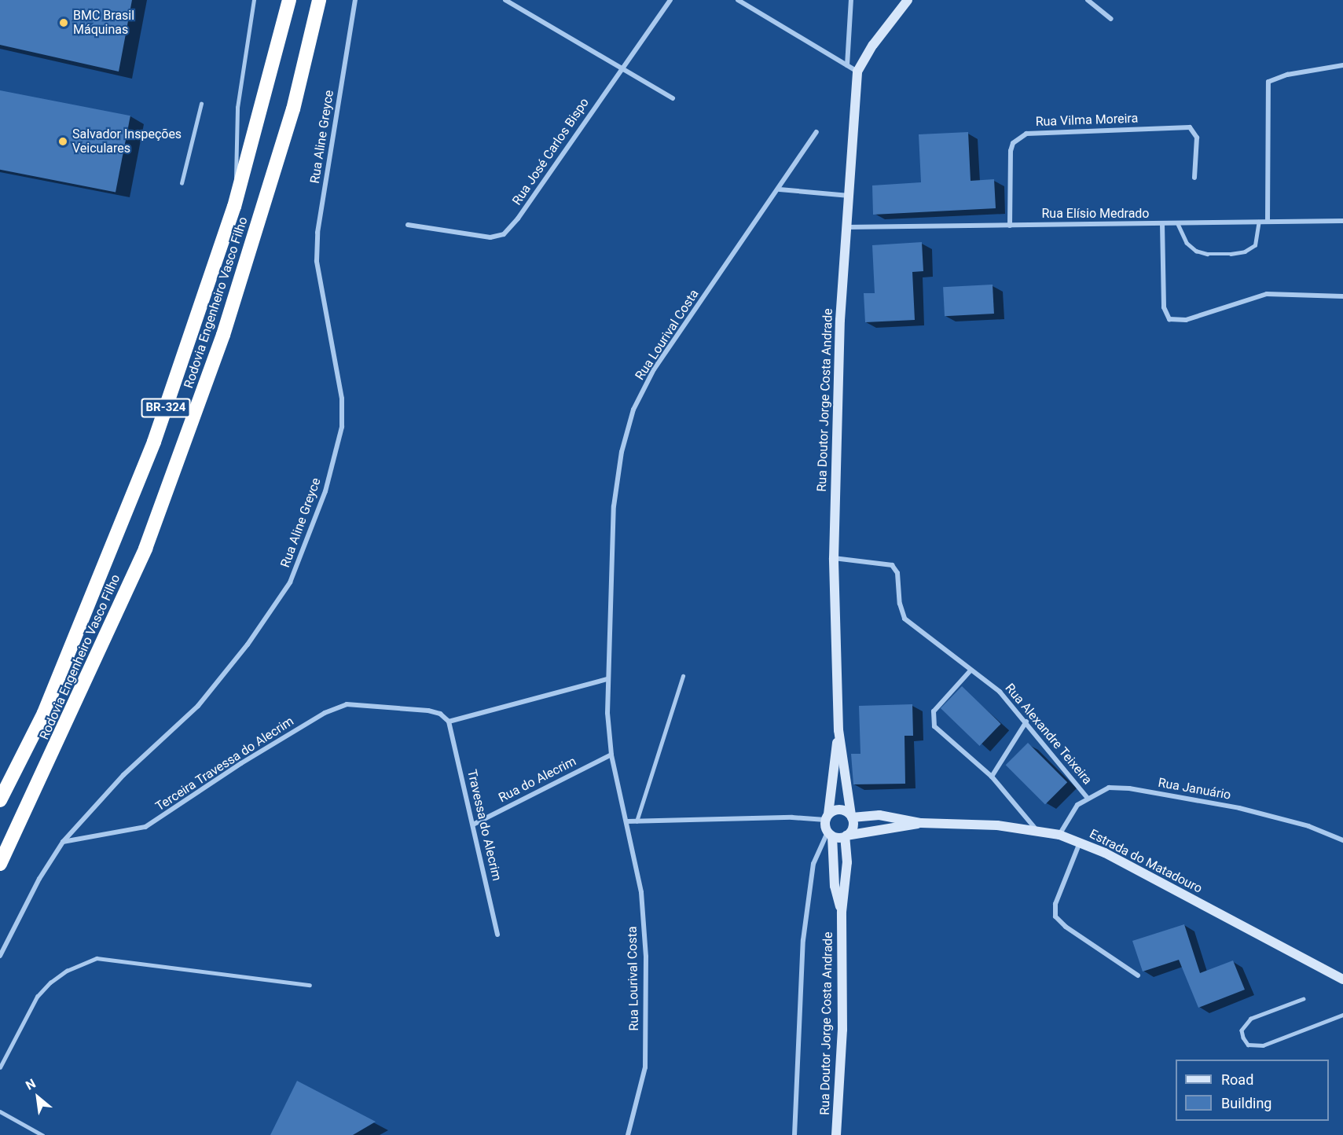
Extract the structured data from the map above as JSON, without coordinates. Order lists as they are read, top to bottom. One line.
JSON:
{"streets":{"highway":["Rodovia Engenheiro Vasco Filho","BR-324"],"main road":["Rua Doutor Jorge Costa Andrade","Estrada do Matadouro"],"street":["Rua Vilma Moreira","Rua Aline Greyce","Rua José Carlos Bispo","Rua Elísio Medrado","Rua Lourival Costa","Rua Alexandre Teixeira","Terceira Travessa do Alecrim","Rua do Alecrim","Rua Januário","Travessa do Alecrim"]},"crossings":[["Rua Vilma Moreira","Rua Elísio Medrado"],["Rua Aline Greyce","Terceira Travessa do Alecrim"],["Rua Elísio Medrado","Rua Doutor Jorge Costa Andrade"],["Rua Lourival Costa","Rua do Alecrim"],["Rua Doutor Jorge Costa Andrade","Rua Alexandre Teixeira"],["Rua Doutor Jorge Costa Andrade","Estrada do Matadouro"],["Rua Alexandre Teixeira","Rua Januário"],["Terceira Travessa do Alecrim","Travessa do Alecrim"],["Rua do Alecrim","Travessa do Alecrim"],["Rua Januário","Estrada do Matadouro"]],"places":["BMC Brasil Máquinas","Salvador Inspeções Veiculares"],"legend":["Road","Building"],"north":"top left"}
